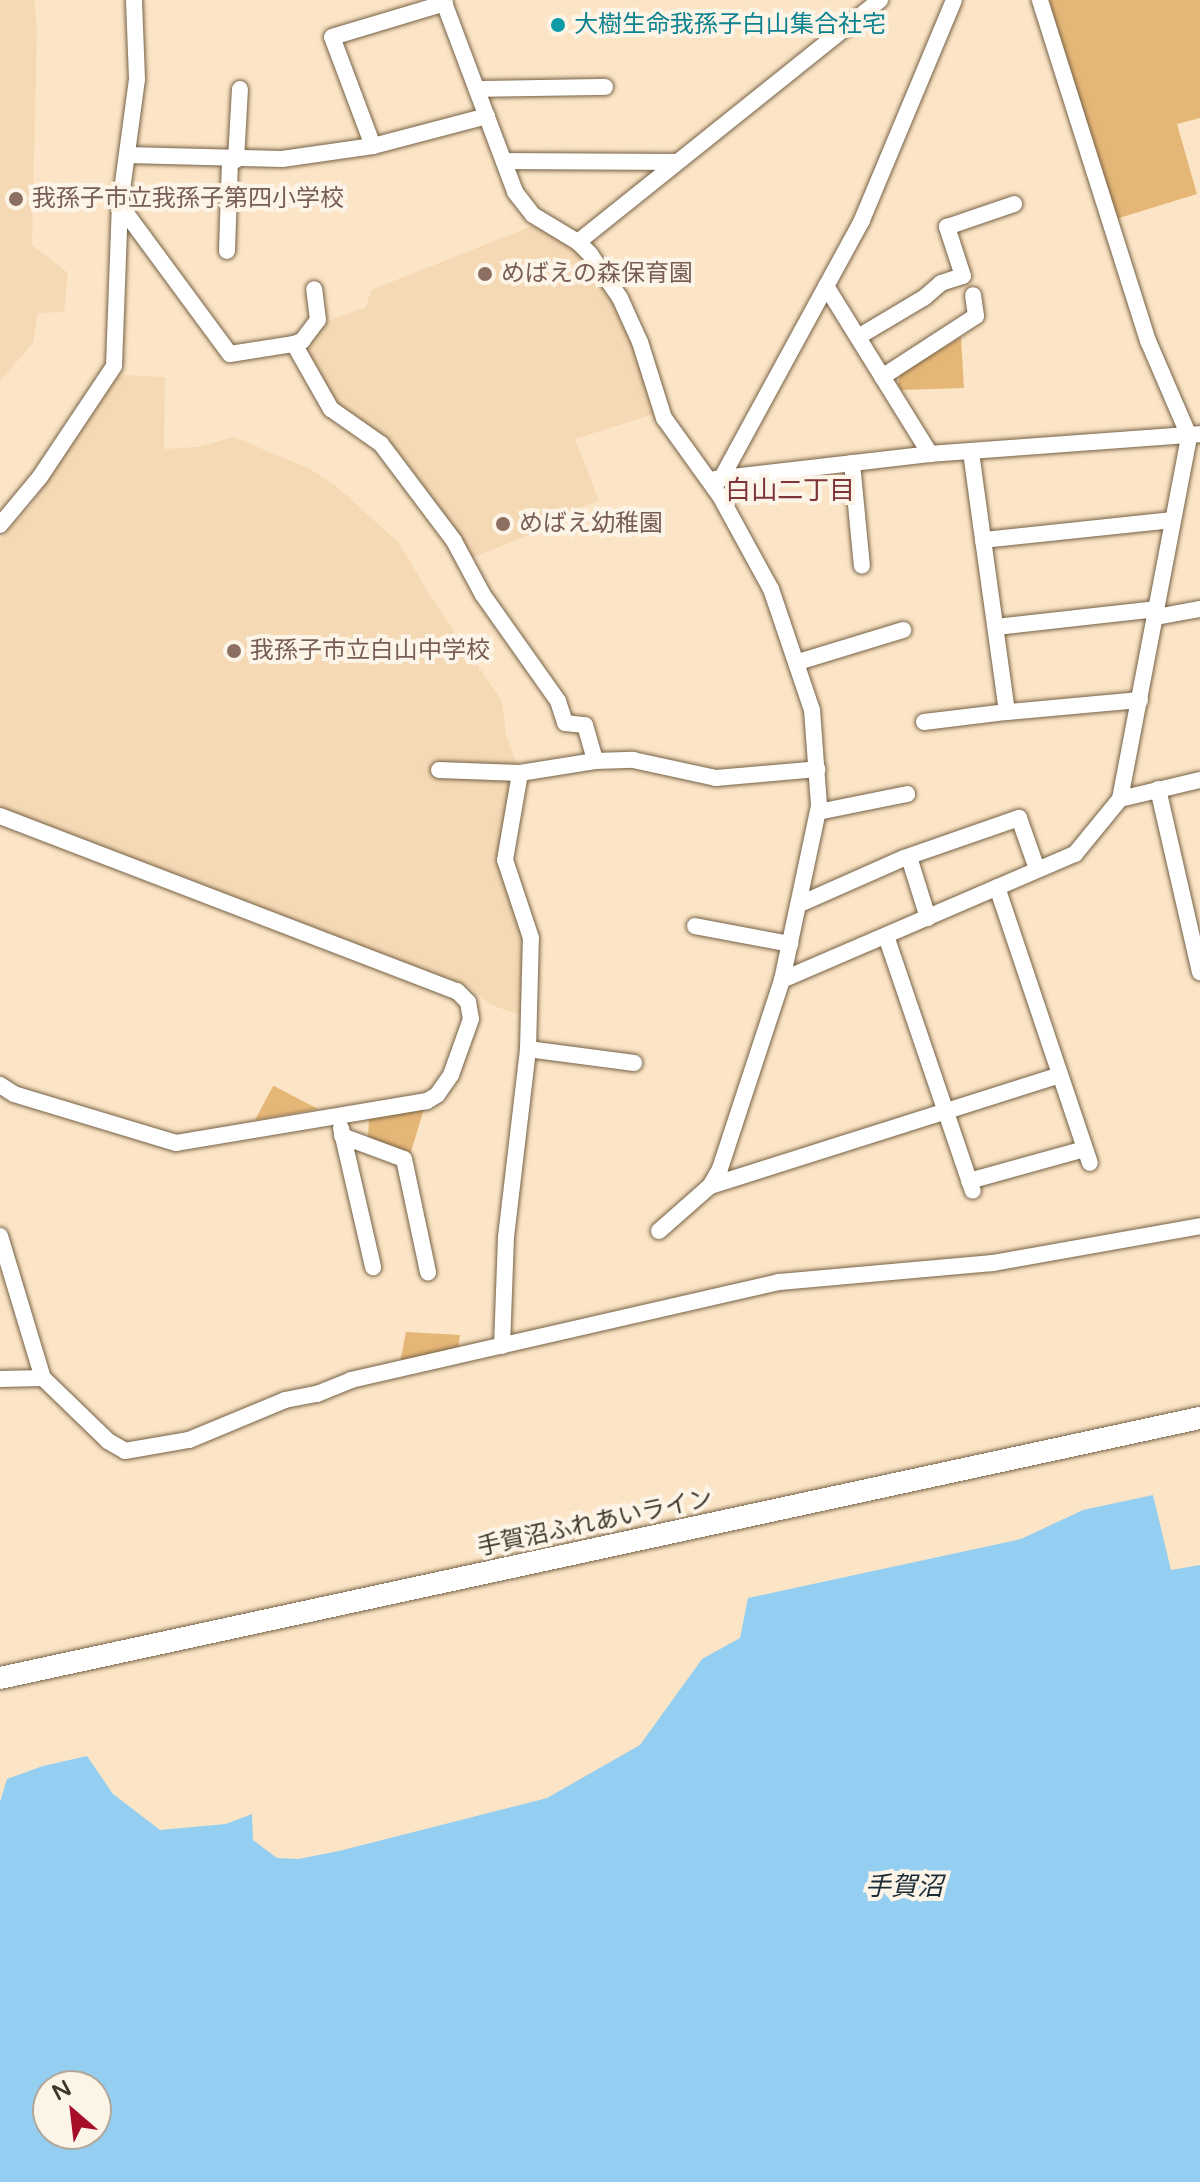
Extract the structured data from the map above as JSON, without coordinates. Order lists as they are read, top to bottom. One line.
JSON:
{"streets":{"street":["手賀沼ふれあいライン"]},"districts":["白山二丁目"],"water":["手賀沼"],"places":["大樹生命我孫子白山集合社宅","我孫子市立我孫子第四小学校","めばえの森保育園","めばえ幼稚園","我孫子市立白山中学校"],"north":"top left"}
